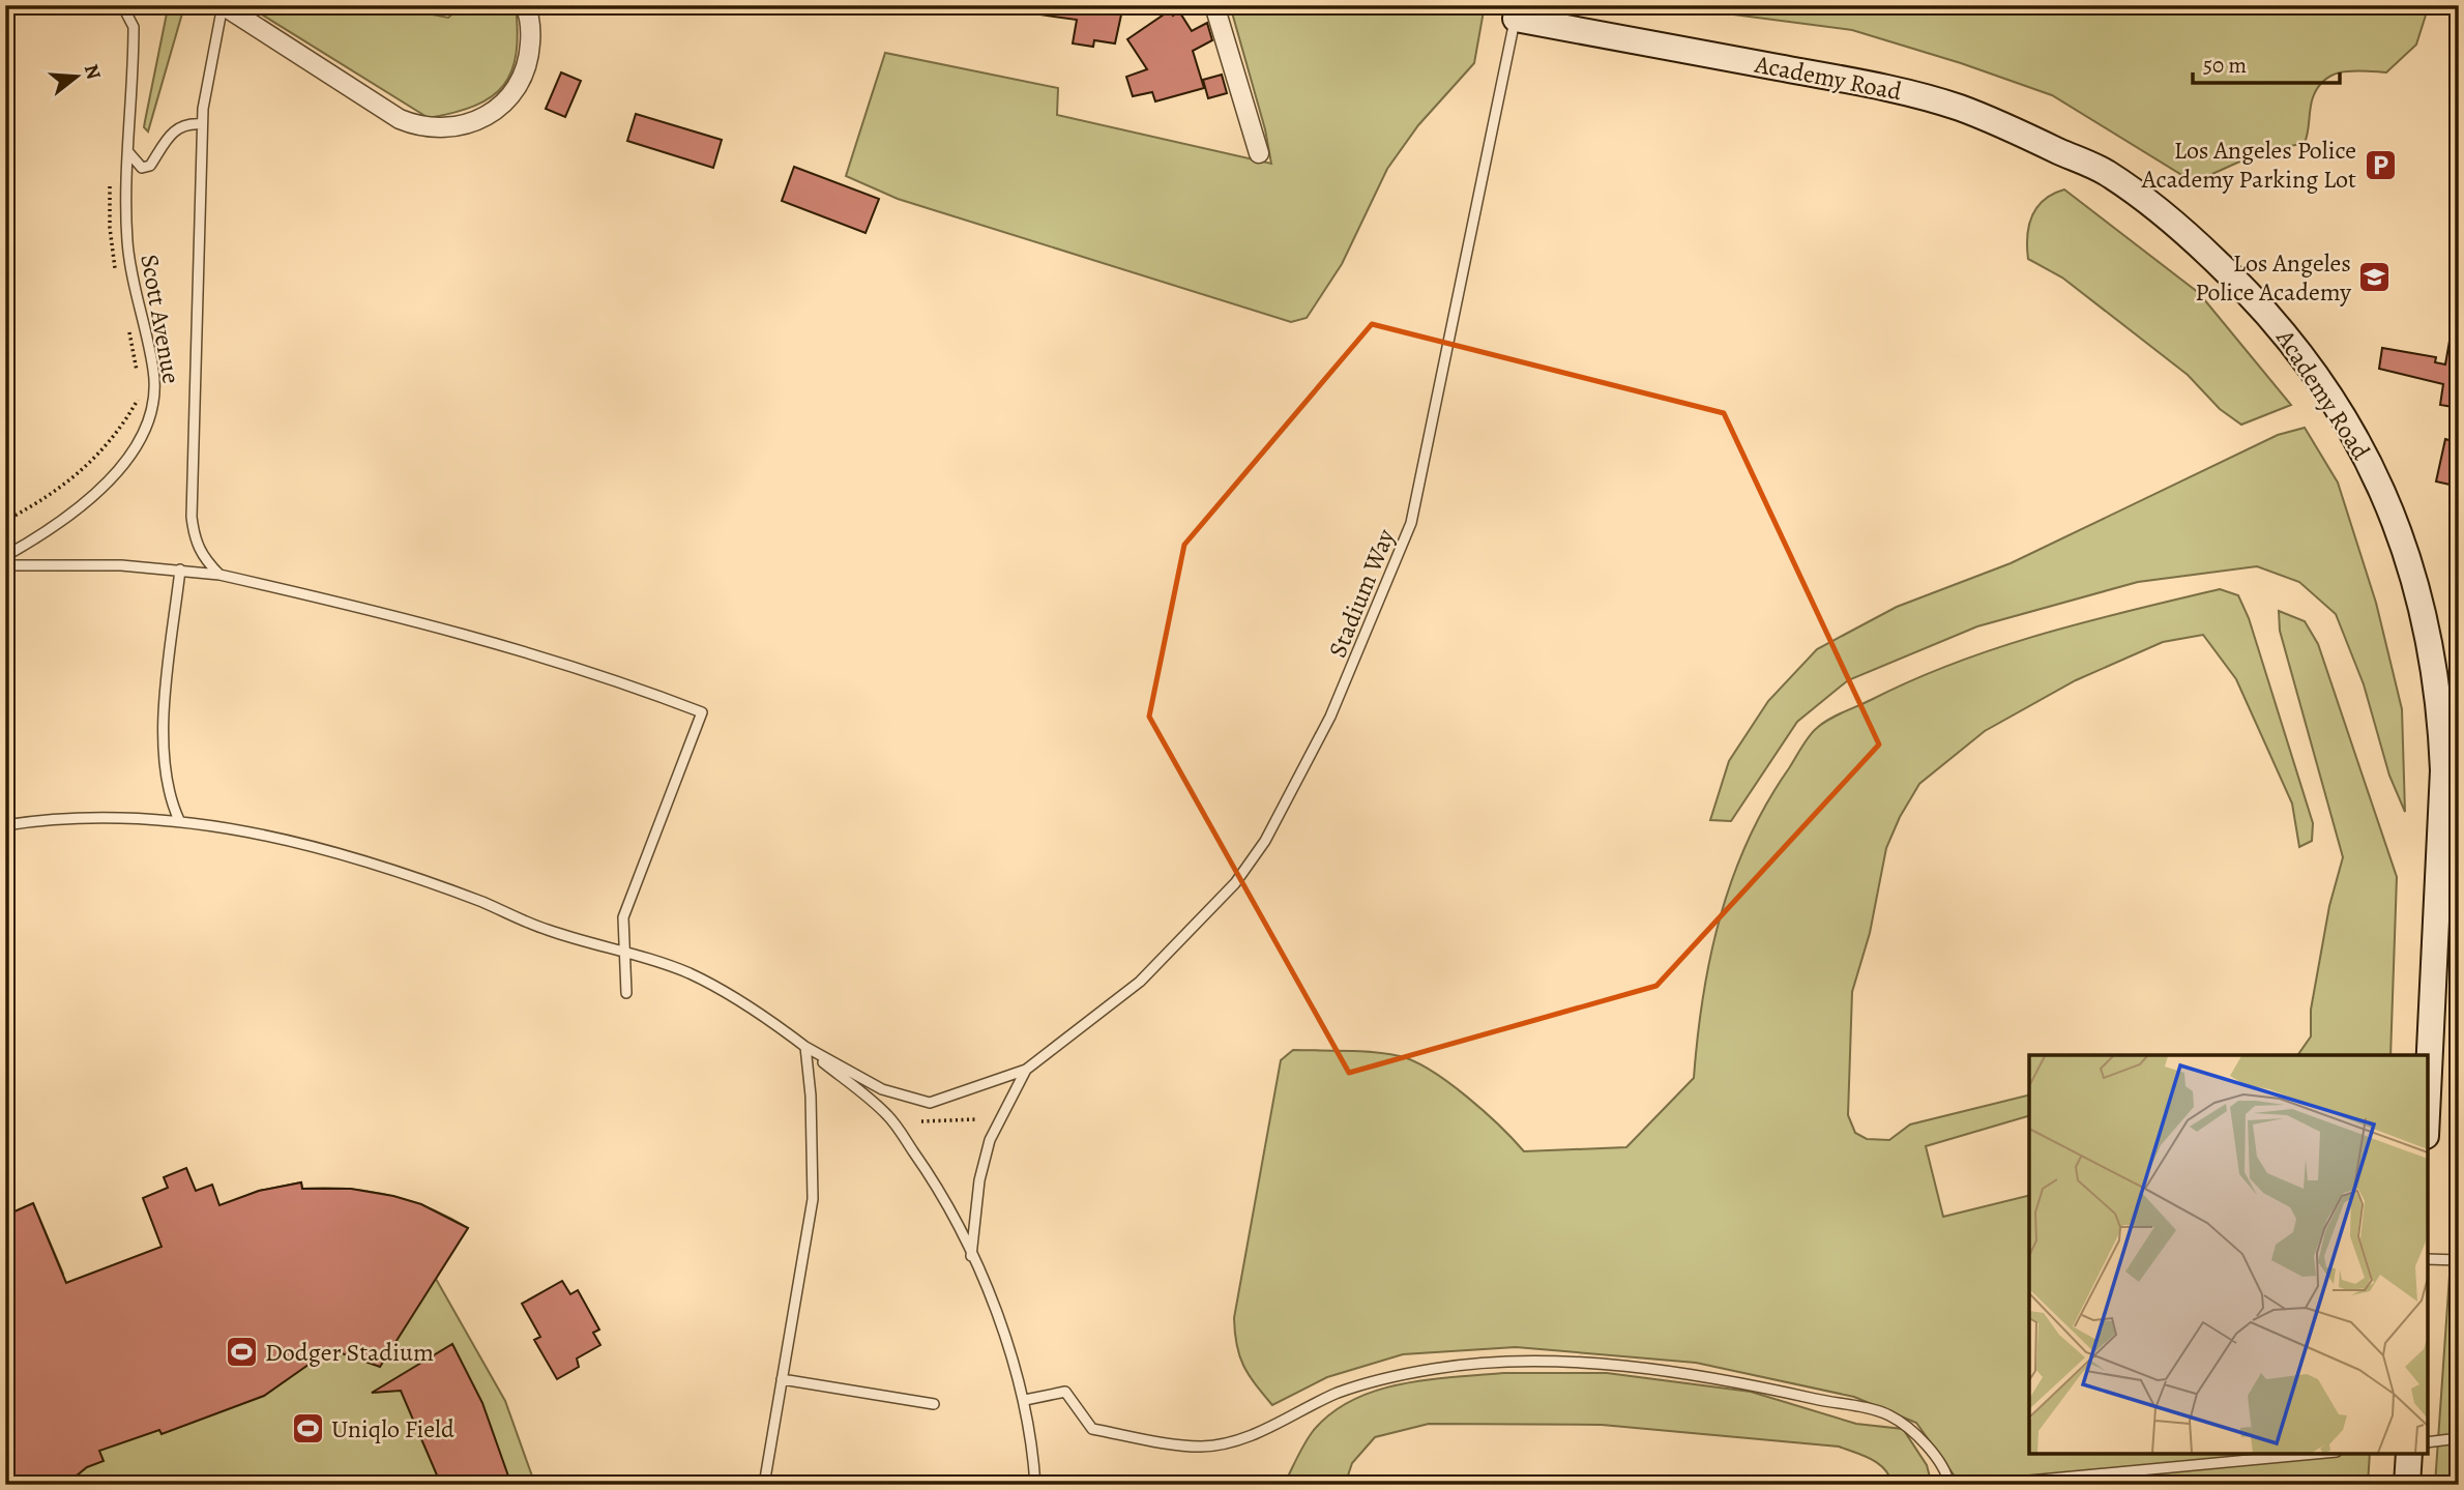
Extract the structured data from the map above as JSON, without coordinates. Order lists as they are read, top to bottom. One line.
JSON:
{"streets":{"main road":["Academy Road"],"lane":["Scott Avenue","Stadium Way"]},"crossings":[["Academy Road","Stadium Way"]],"places":{"parking":["Los Angeles Police Academy Parking Lot"],"school or university":["Los Angeles Police Academy"],"sports":["Dodger Stadium","Uniqlo Field"]},"scale_bar":"50 m","north":"right"}
